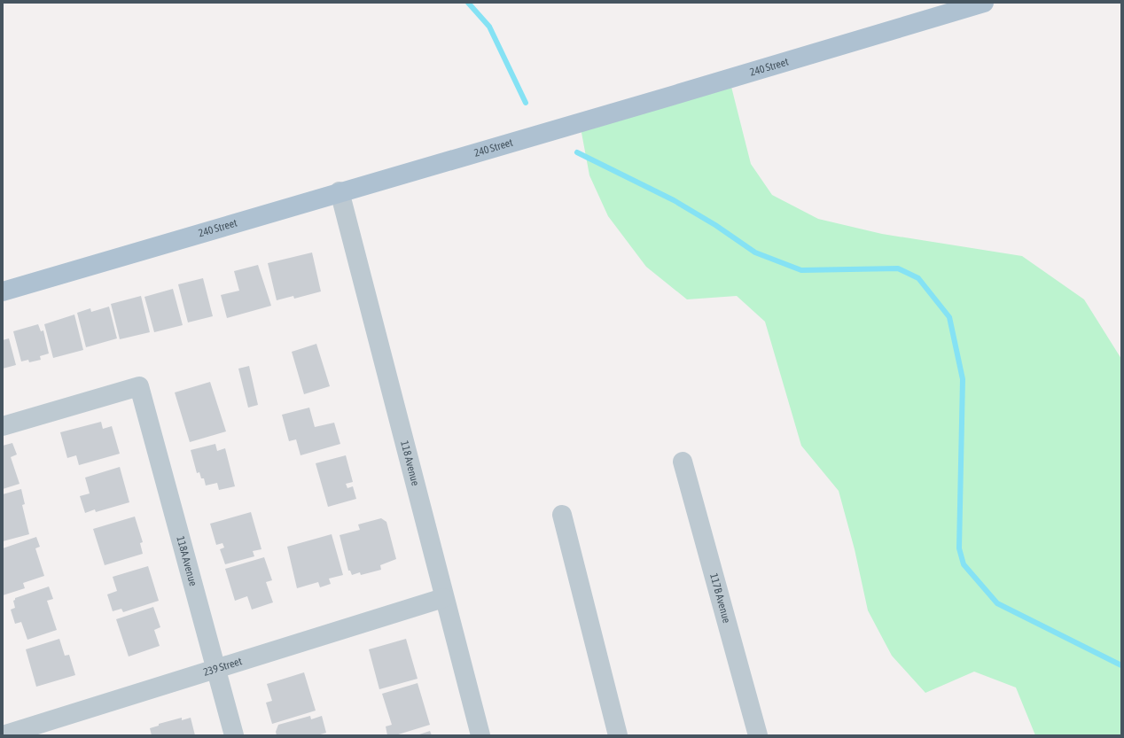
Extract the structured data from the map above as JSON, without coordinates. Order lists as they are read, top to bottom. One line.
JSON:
{"streets":{"main road":["240 Street"],"street":["118 Avenue","118A Avenue","117B Avenue","239 Street"]},"crossings":[["240 Street","118 Avenue"],["118 Avenue","239 Street"],["118A Avenue","239 Street"]]}
